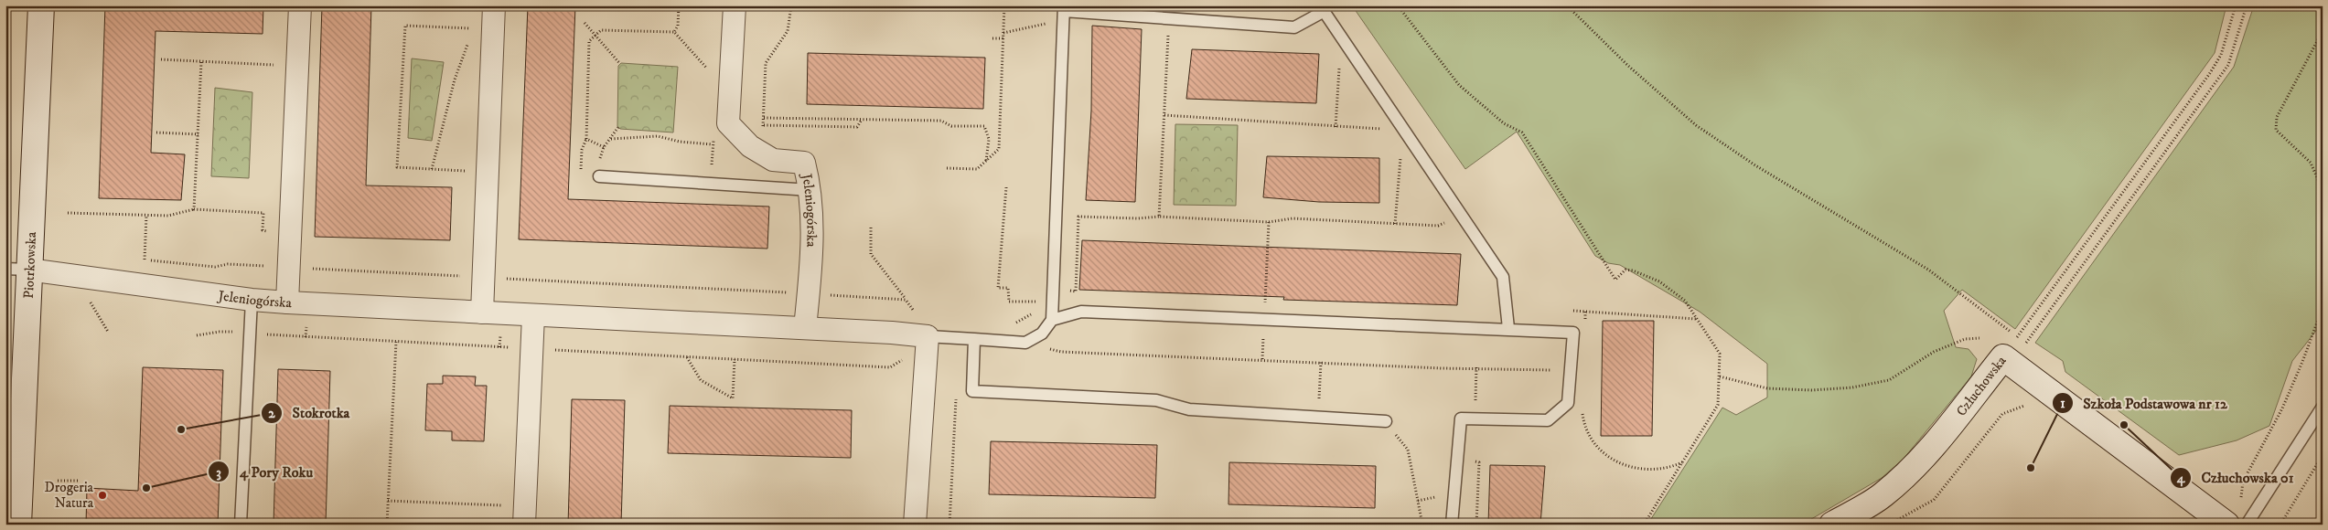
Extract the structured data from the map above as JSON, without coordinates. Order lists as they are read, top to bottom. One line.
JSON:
{"streets":{"street":["Jeleniogórska","Piotrkowska","Człuchowska"]},"crossings":[["Jeleniogórska","Piotrkowska"]],"places":["Człuchowska 01","Stokrotka","Szkoła Podstawowa nr 12","4 Pory Roku","Drogeria Natura"]}
